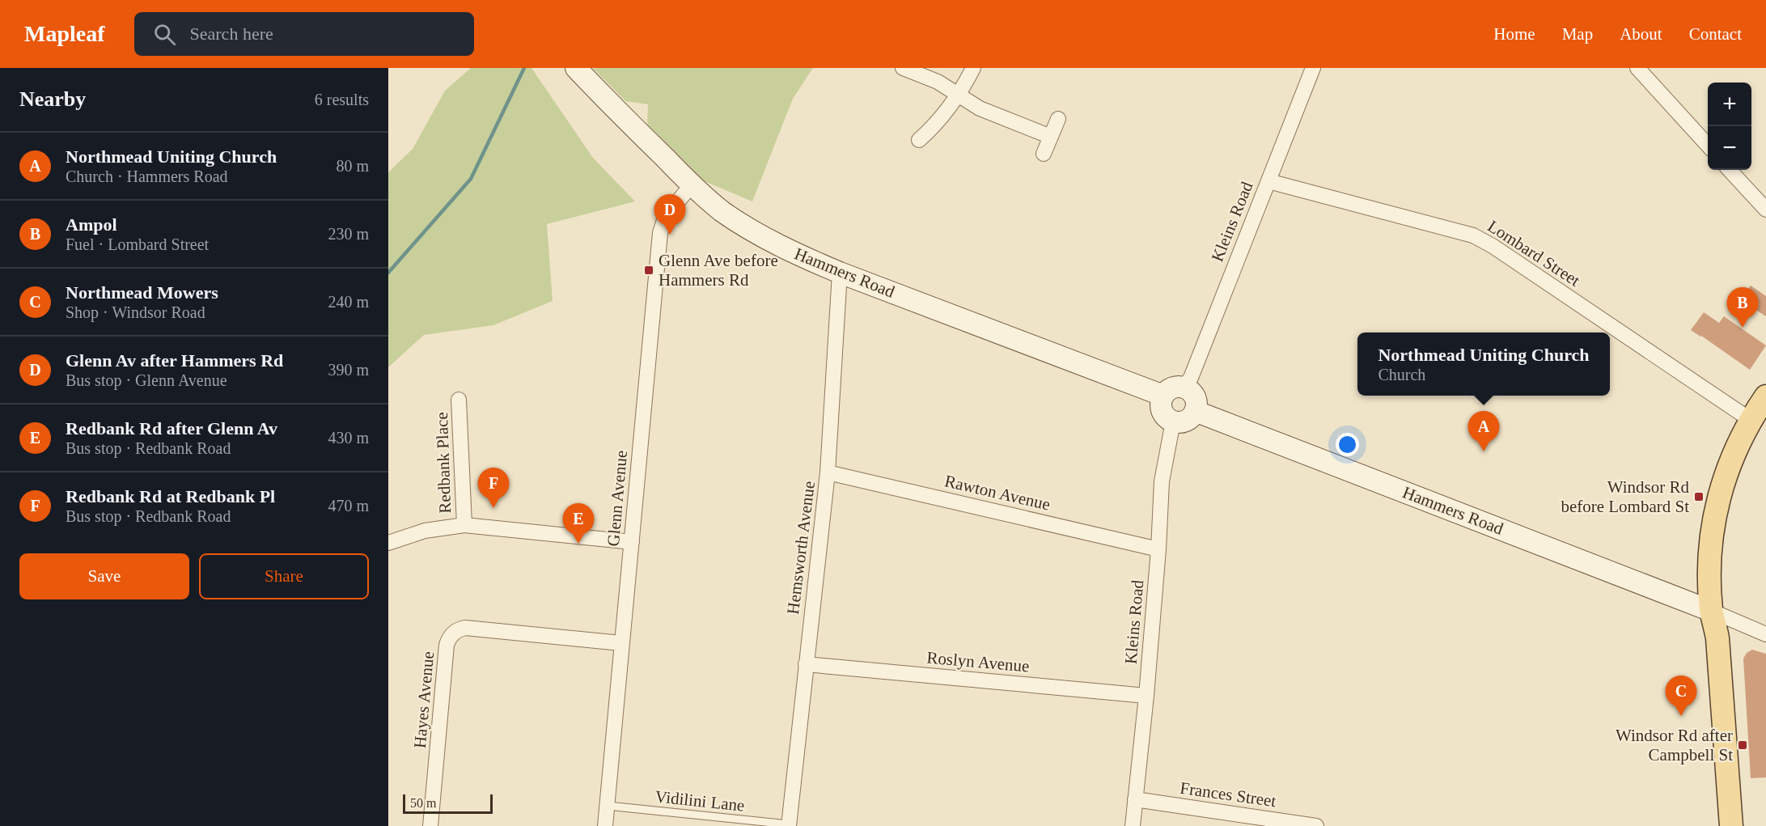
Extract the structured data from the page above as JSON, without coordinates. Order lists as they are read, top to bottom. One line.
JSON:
{"streets":{"street":["Kleins Road","Lombard Street","Hammers Road","Redbank Place","Rawton Avenue","Glenn Avenue","Hemsworth Avenue","Roslyn Avenue","Hayes Avenue","Frances Street"],"lane":["Vidilini Lane"]},"crossings":[["Kleins Road","Lombard Street"],["Kleins Road","Hammers Road"],["Kleins Road","Rawton Avenue"],["Kleins Road","Roslyn Avenue"],["Kleins Road","Frances Street"],["Hammers Road","Glenn Avenue"],["Hammers Road","Hemsworth Avenue"],["Rawton Avenue","Hemsworth Avenue"],["Glenn Avenue","Hayes Avenue"],["Glenn Avenue","Vidilini Lane"],["Hemsworth Avenue","Roslyn Avenue"],["Hemsworth Avenue","Vidilini Lane"]],"places":{"transit":["Glenn Ave before Hammers Rd","Windsor Rd before Lombard St","Windsor Rd after Campbell St"]},"scale_bar":"50 m","page":{"header":"Mapleaf","search":"Search here","nav":["Home","Map","About","Contact"],"heading":["Nearby","6 results"],"map_buttons":["+","−"],"list":[{"mark":"A","name":"Northmead Uniting Church","note":"Church · Hammers Road","value":"80 m"},{"mark":"B","name":"Ampol","note":"Fuel · Lombard Street","value":"230 m"},{"mark":"C","name":"Northmead Mowers","note":"Shop · Windsor Road","value":"240 m"},{"mark":"D","name":"Glenn Av after Hammers Rd","note":"Bus stop · Glenn Avenue","value":"390 m"},{"mark":"E","name":"Redbank Rd after Glenn Av","note":"Bus stop · Redbank Road","value":"430 m"},{"mark":"F","name":"Redbank Rd at Redbank Pl","note":"Bus stop · Redbank Road","value":"470 m"}],"pins":["D","B","A","F","E","C"],"popup":["Northmead Uniting Church","Church"],"buttons":["Save","Share"],"scale":"50 m"}}
